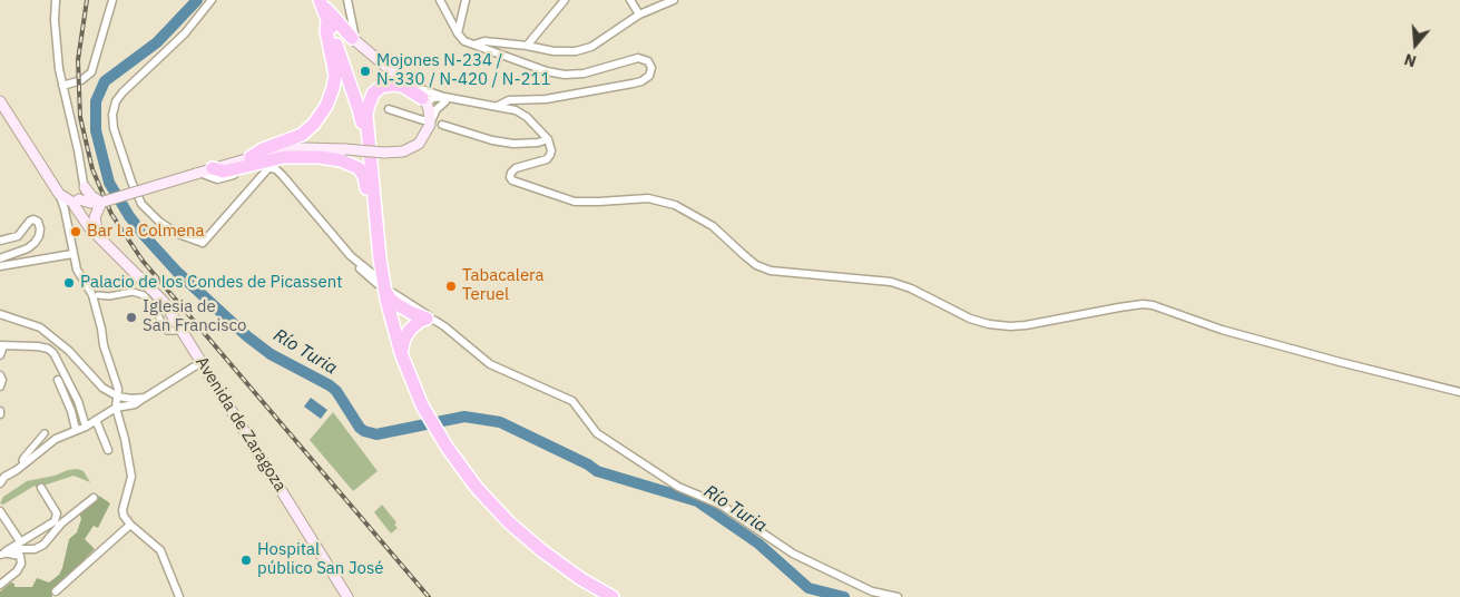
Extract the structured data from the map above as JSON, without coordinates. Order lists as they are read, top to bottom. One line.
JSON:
{"streets":{"main road":["Avenida de Zaragoza"]},"water":["Río Turia"],"places":["Mojones N-234 / N-330 / N-420 / N-211","Bar La Colmena","Palacio de los Condes de Picassent","Tabacalera Teruel","Iglesia de San Francisco","Hospital público San José"],"north":"bottom"}
